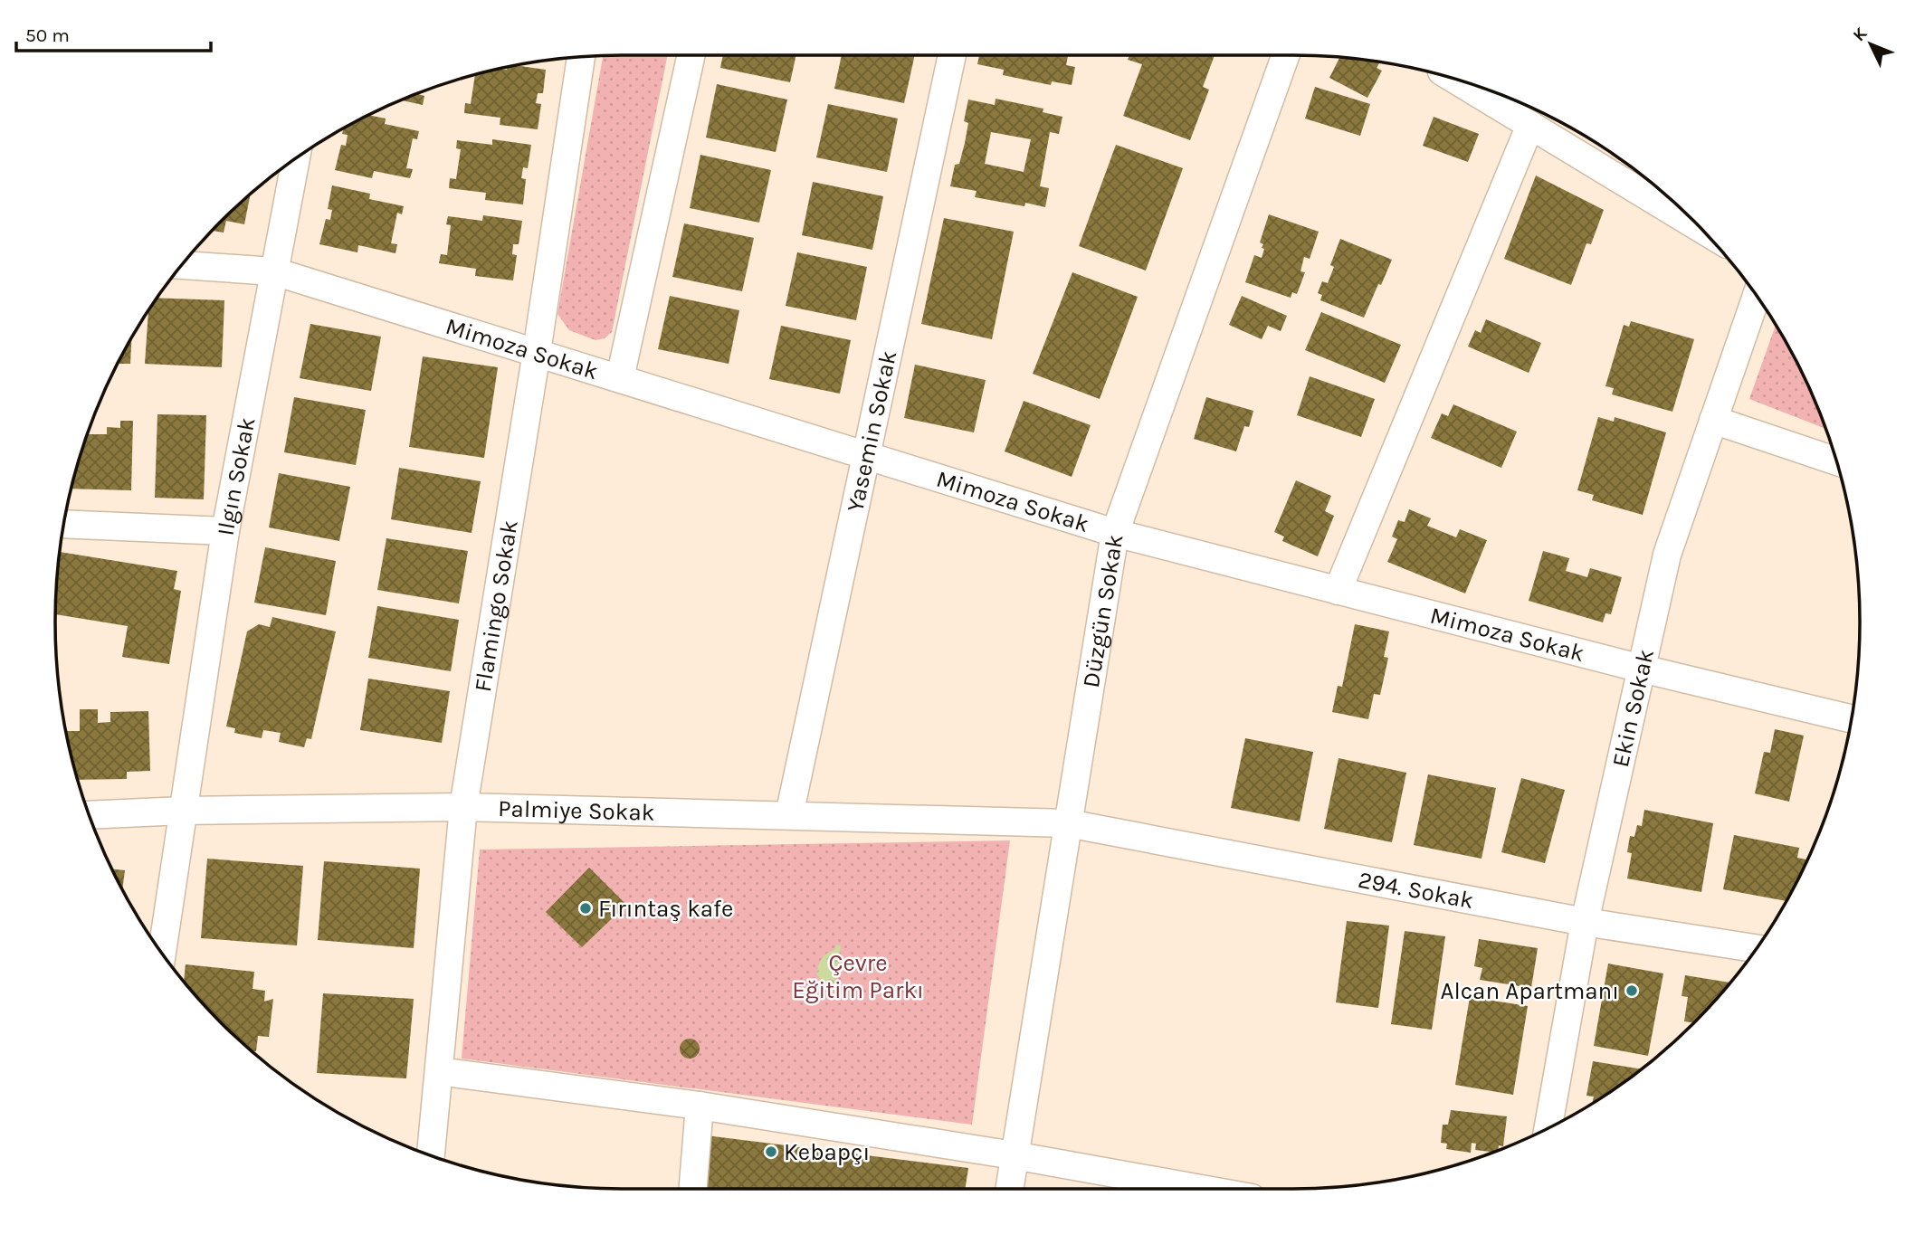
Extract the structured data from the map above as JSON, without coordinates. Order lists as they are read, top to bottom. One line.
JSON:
{"streets":{"street":["Mimoza Sokak","Yasemin Sokak","Ilgın Sokak","Flamingo Sokak","Düzgün Sokak","Ekin Sokak","Palmiye Sokak","294. Sokak"]},"crossings":[["Mimoza Sokak","Yasemin Sokak"],["Mimoza Sokak","Ilgın Sokak"],["Mimoza Sokak","Flamingo Sokak"],["Mimoza Sokak","Düzgün Sokak"],["Mimoza Sokak","Ekin Sokak"],["Yasemin Sokak","Palmiye Sokak"],["Ilgın Sokak","Palmiye Sokak"],["Flamingo Sokak","Palmiye Sokak"],["Düzgün Sokak","Palmiye Sokak"],["Düzgün Sokak","294. Sokak"],["Ekin Sokak","294. Sokak"],["Palmiye Sokak","294. Sokak"]],"parks":["Çevre Eğitim Parkı"],"places":["Fırıntaş kafe","Alcan Apartmanı","Kebapçı"],"scale_bar":"50 m","north":"top left"}
